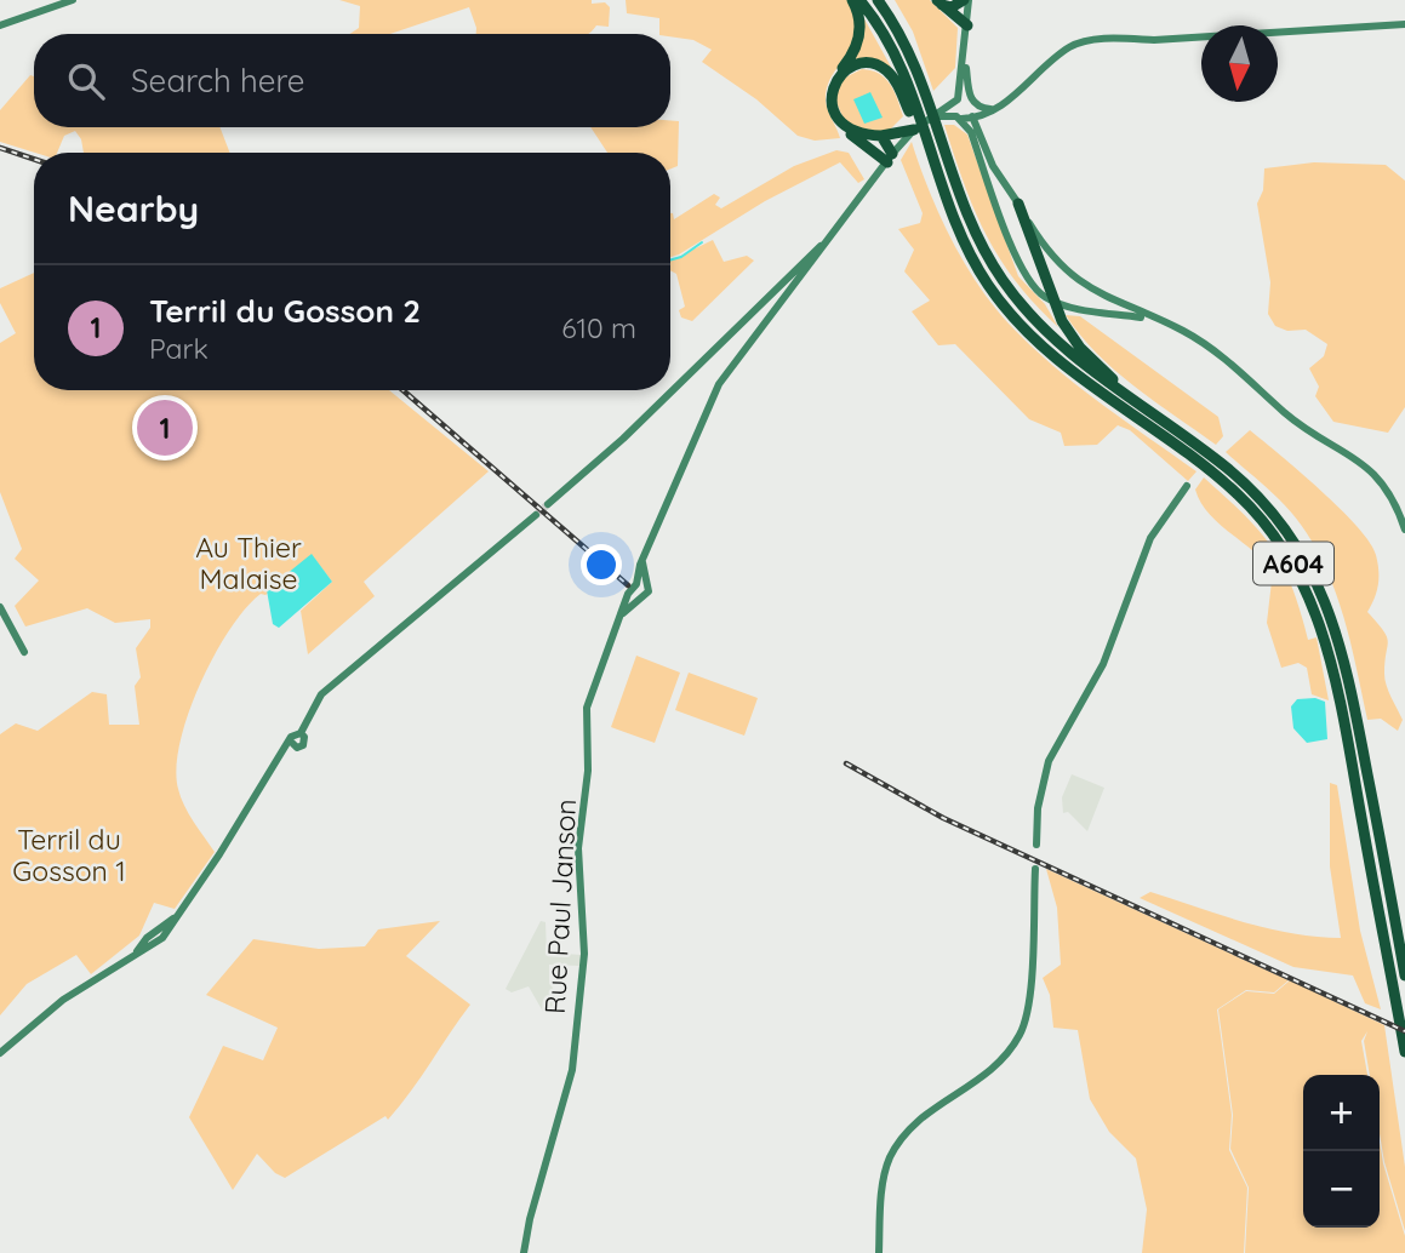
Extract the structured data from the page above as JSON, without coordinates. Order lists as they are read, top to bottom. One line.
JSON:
{"streets":{"highway":["A604"],"street":["Rue Paul Janson"]},"parks":["Au Thier Malaise","Terril du Gosson 1"],"north":"bottom","page":{"search":"Search here","heading":"Nearby","list":[{"mark":"1","name":"Terril du Gosson 2","note":"Park","value":"610 m"}],"pins":"1","map_buttons":["+","−"]}}
